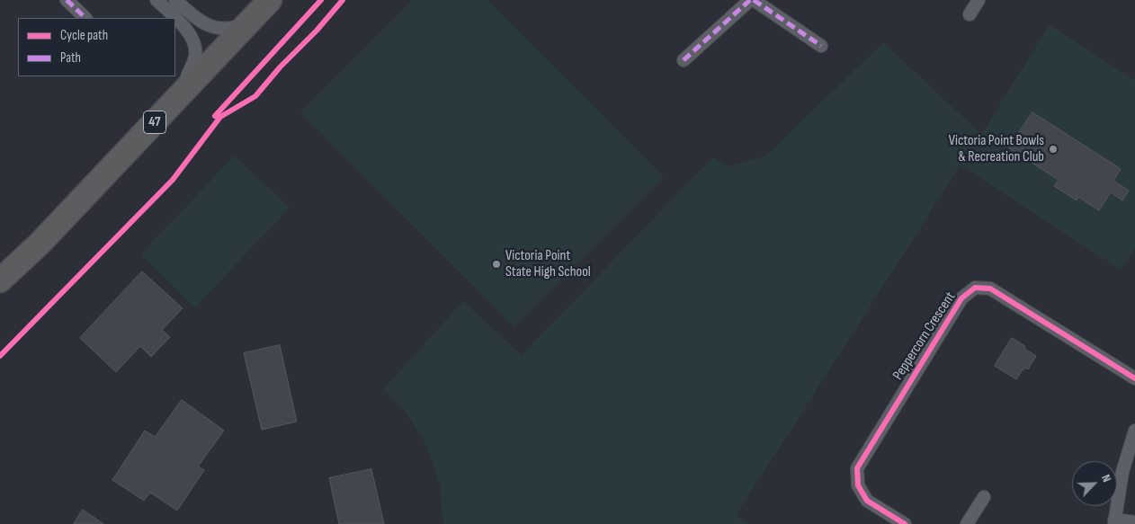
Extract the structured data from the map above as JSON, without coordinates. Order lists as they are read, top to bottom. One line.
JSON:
{"streets":{"highway":["47"],"street":["Peppercorn Crescent"]},"places":["Victoria Point Bowls & Recreation Club","Victoria Point State High School"],"legend":["Cycle path","Path"],"north":"top right"}
